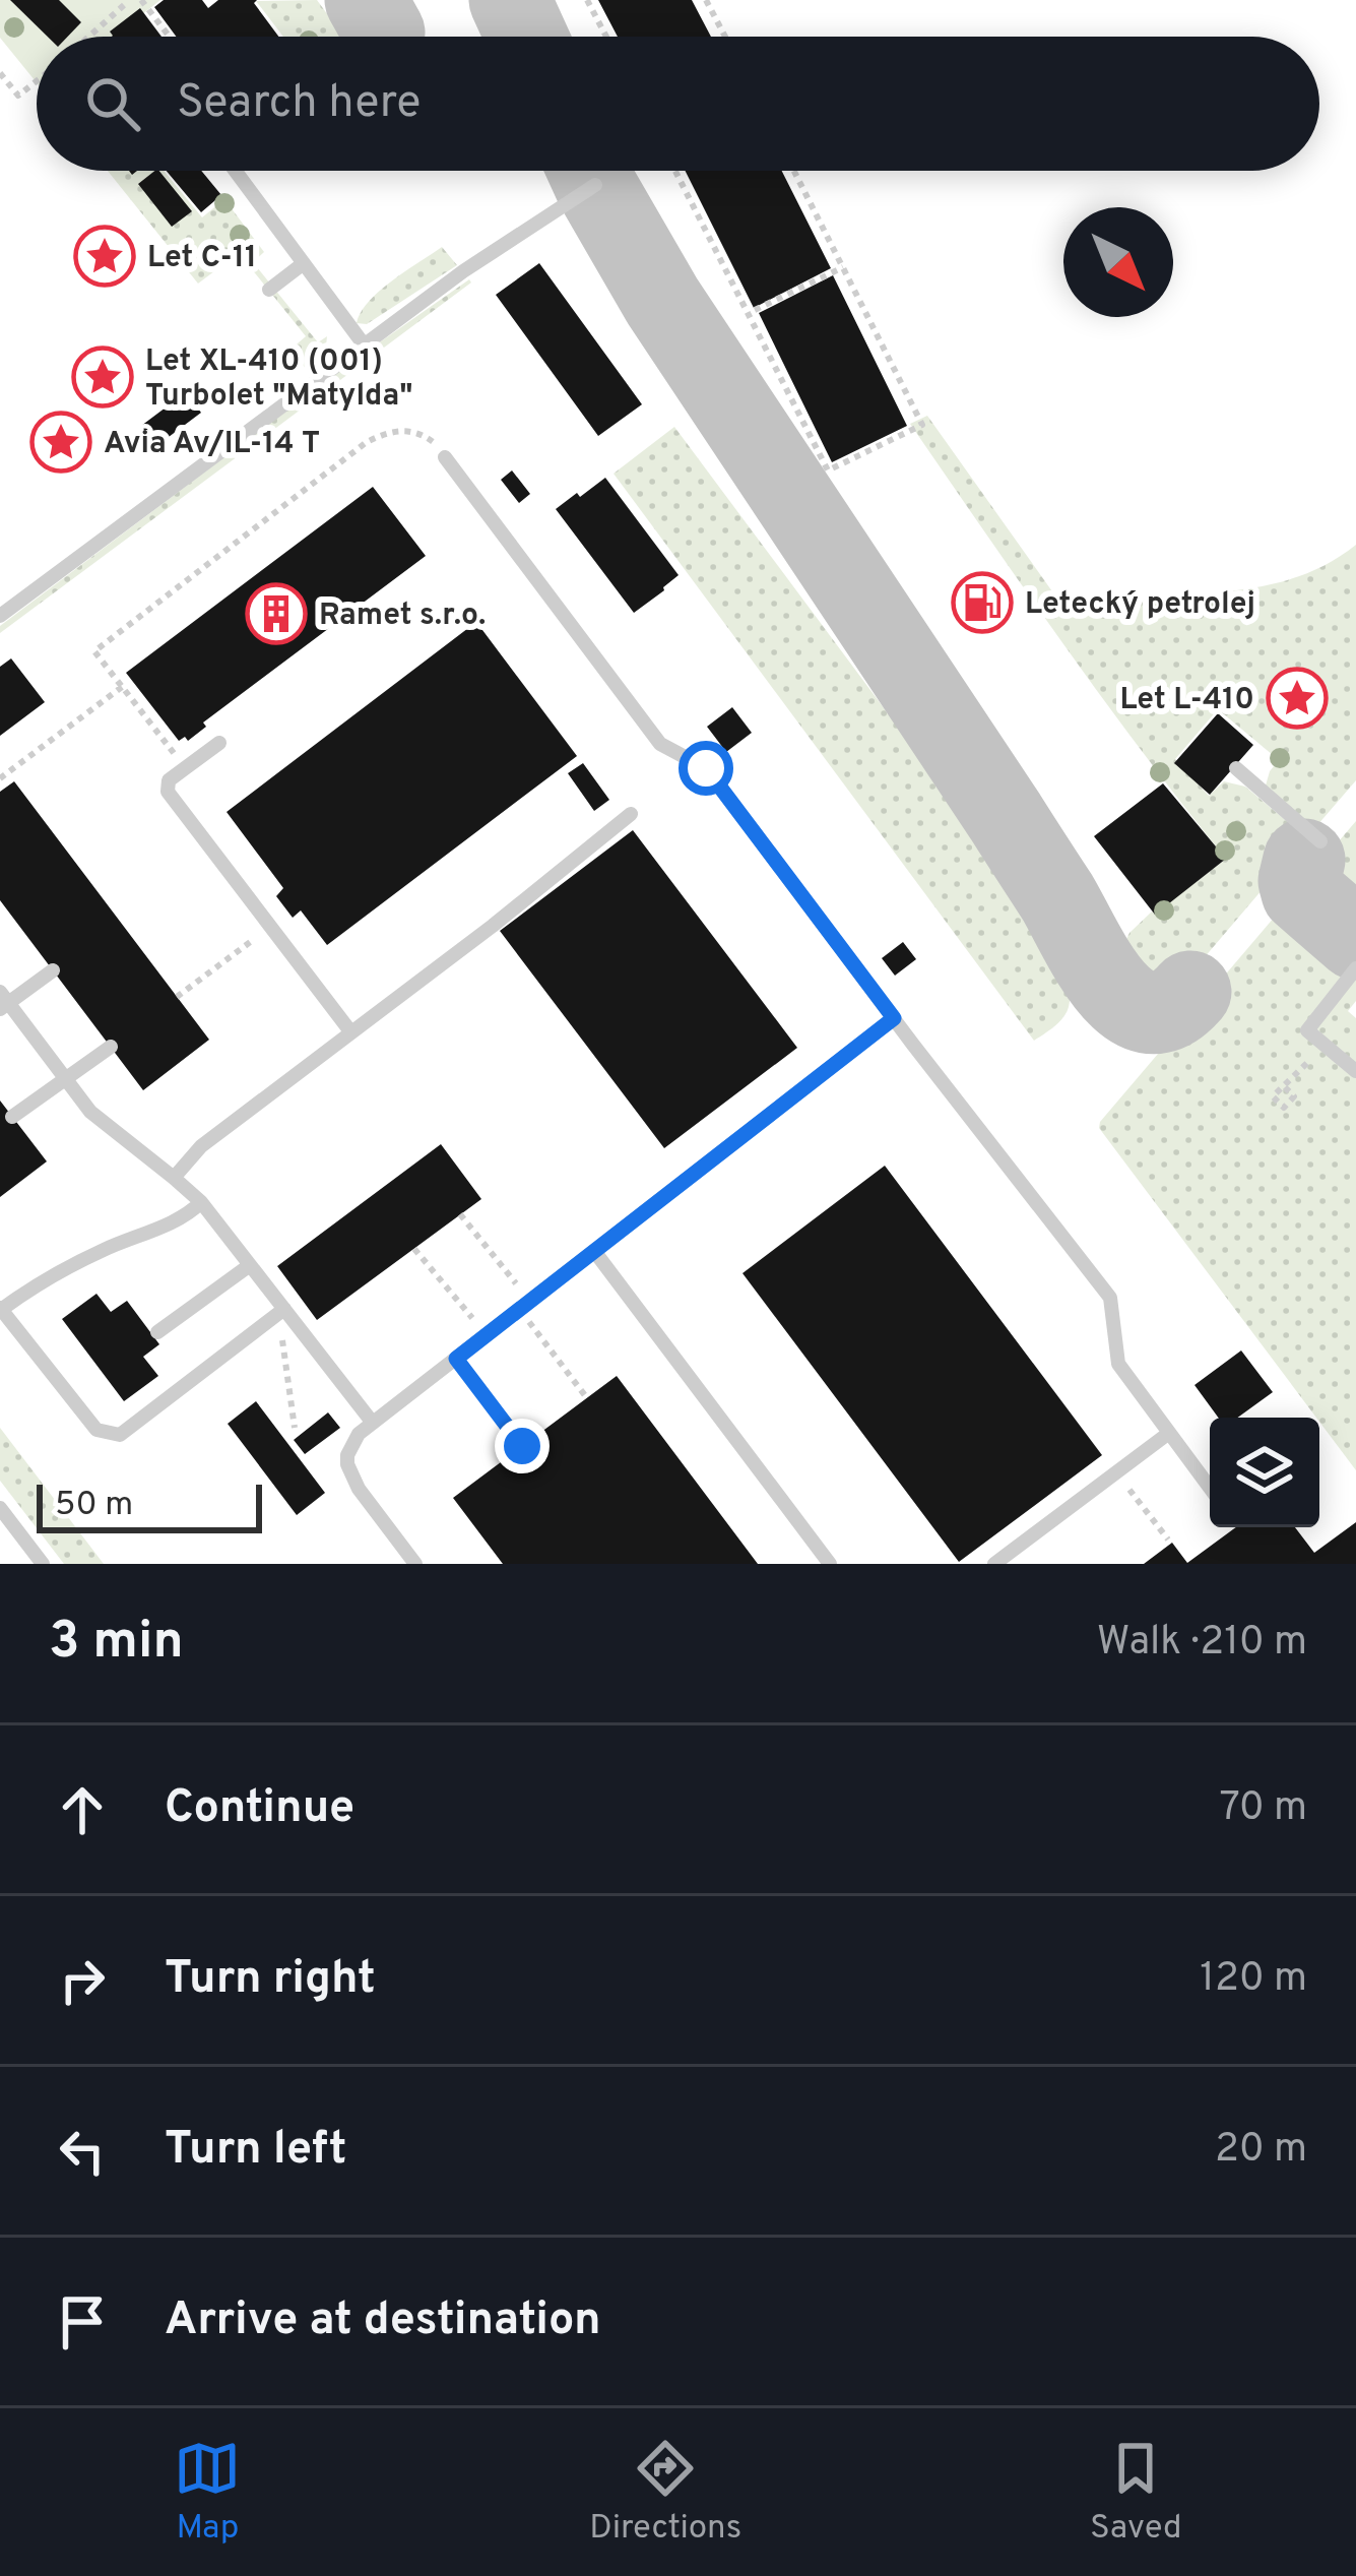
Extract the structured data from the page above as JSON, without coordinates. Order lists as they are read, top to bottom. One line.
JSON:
{"places":{"place":["Let C-11","Let XL-410 (001) Turbolet \"Matylda\"","Avia Av/IL-14 T","Let L-410"],"fuel station":["Letecký petrolej"],"building":["Ramet s.r.o."]},"scale_bar":"50 m","north":"bottom right","page":{"search":"Search here","scale":"50 m","heading":["3 min","Walk · 210 m"],"list":[["Continue","70 m"],["Turn right","120 m"],["Turn left","20 m"],"Arrive at destination"],"nav":["Map","Directions","Saved"]}}
